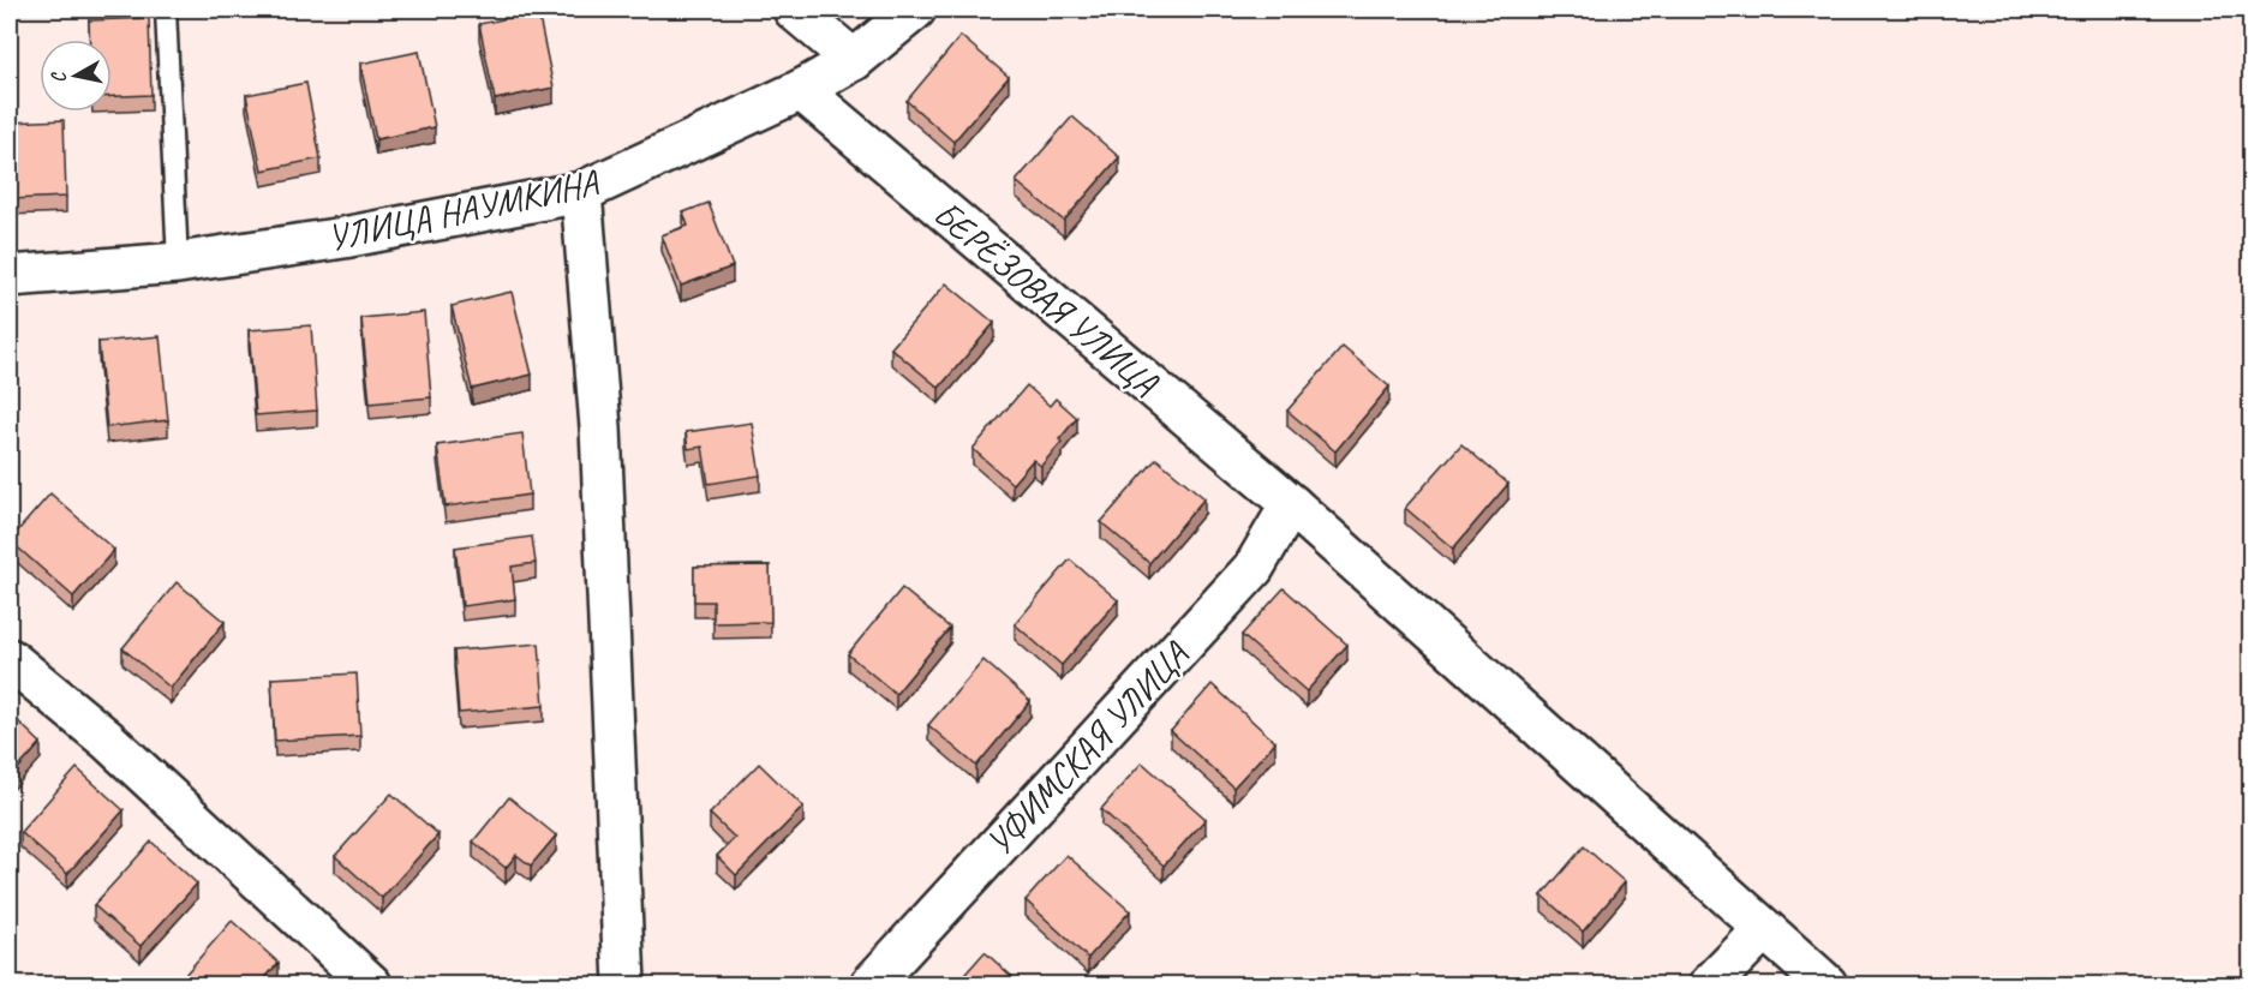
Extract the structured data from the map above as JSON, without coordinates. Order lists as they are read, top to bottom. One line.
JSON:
{"streets":{"street":["УЛИЦА НАУМКИНА","БЕРЁЗОВАЯ УЛИЦА","УФИМСКАЯ УЛИЦА"]},"crossings":[["УЛИЦА НАУМКИНА","БЕРЁЗОВАЯ УЛИЦА"],["БЕРЁЗОВАЯ УЛИЦА","УФИМСКАЯ УЛИЦА"]],"north":"left"}
